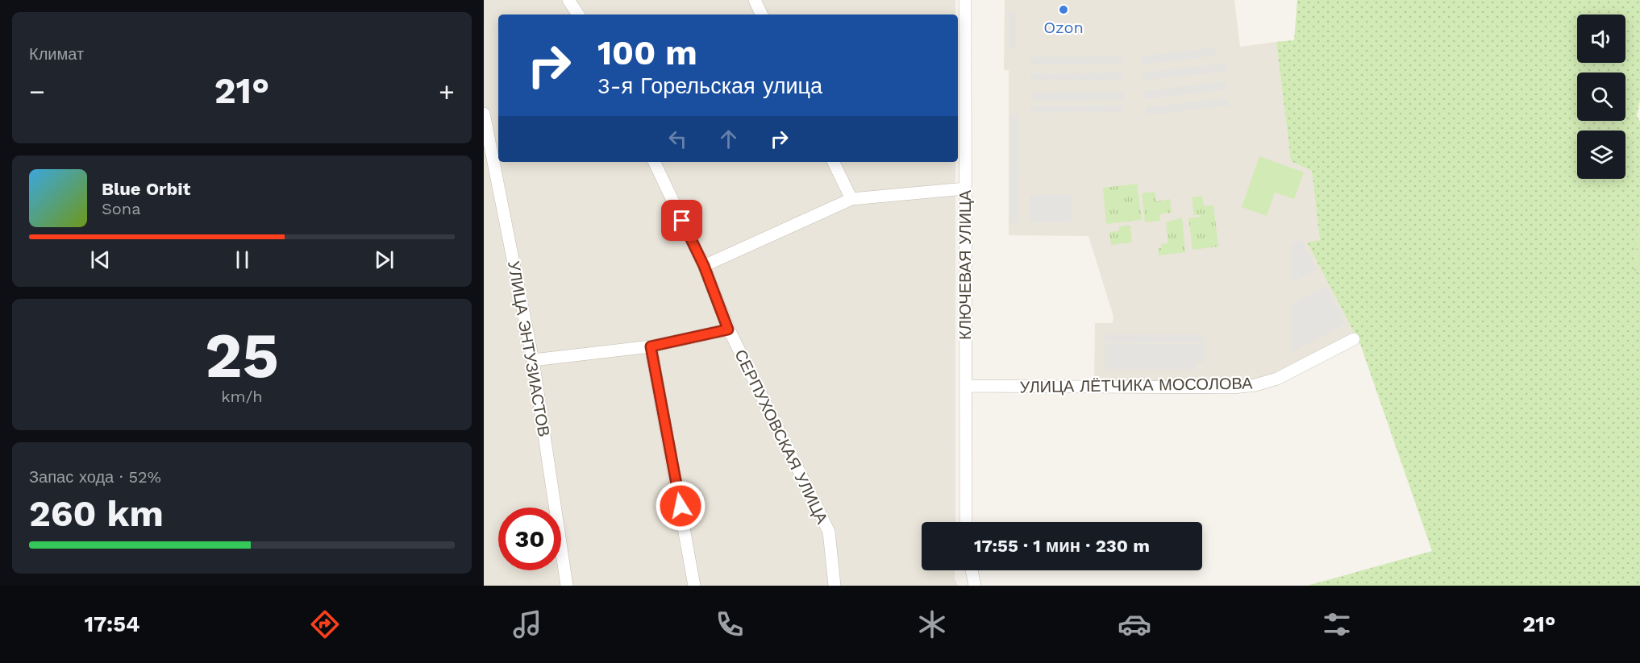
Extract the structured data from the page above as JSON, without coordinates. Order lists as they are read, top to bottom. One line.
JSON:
{"streets":{"street":["КЛЮЧЕВАЯ УЛИЦА","УЛИЦА ЭНТУЗИАСТОВ","УЛИЦА ЛЁТЧИКА МОСОЛОВА","СЕРПУХОВСКАЯ УЛИЦА"]},"crossings":[["КЛЮЧЕВАЯ УЛИЦА","УЛИЦА ЛЁТЧИКА МОСОЛОВА"]],"places":["Ozon"],"page":{"tile":["Климат",["25","km/h"],["Запас хода · 52%","260 km"]],"turn":["100 m","3-я Горельская улица"],"heat":["−","21°","+"],"song":["Blue Orbit","Sona"],"limit":"30","trip":"17:55 · 1 мин · 230 m","tabs":["17:54","21°"]}}
